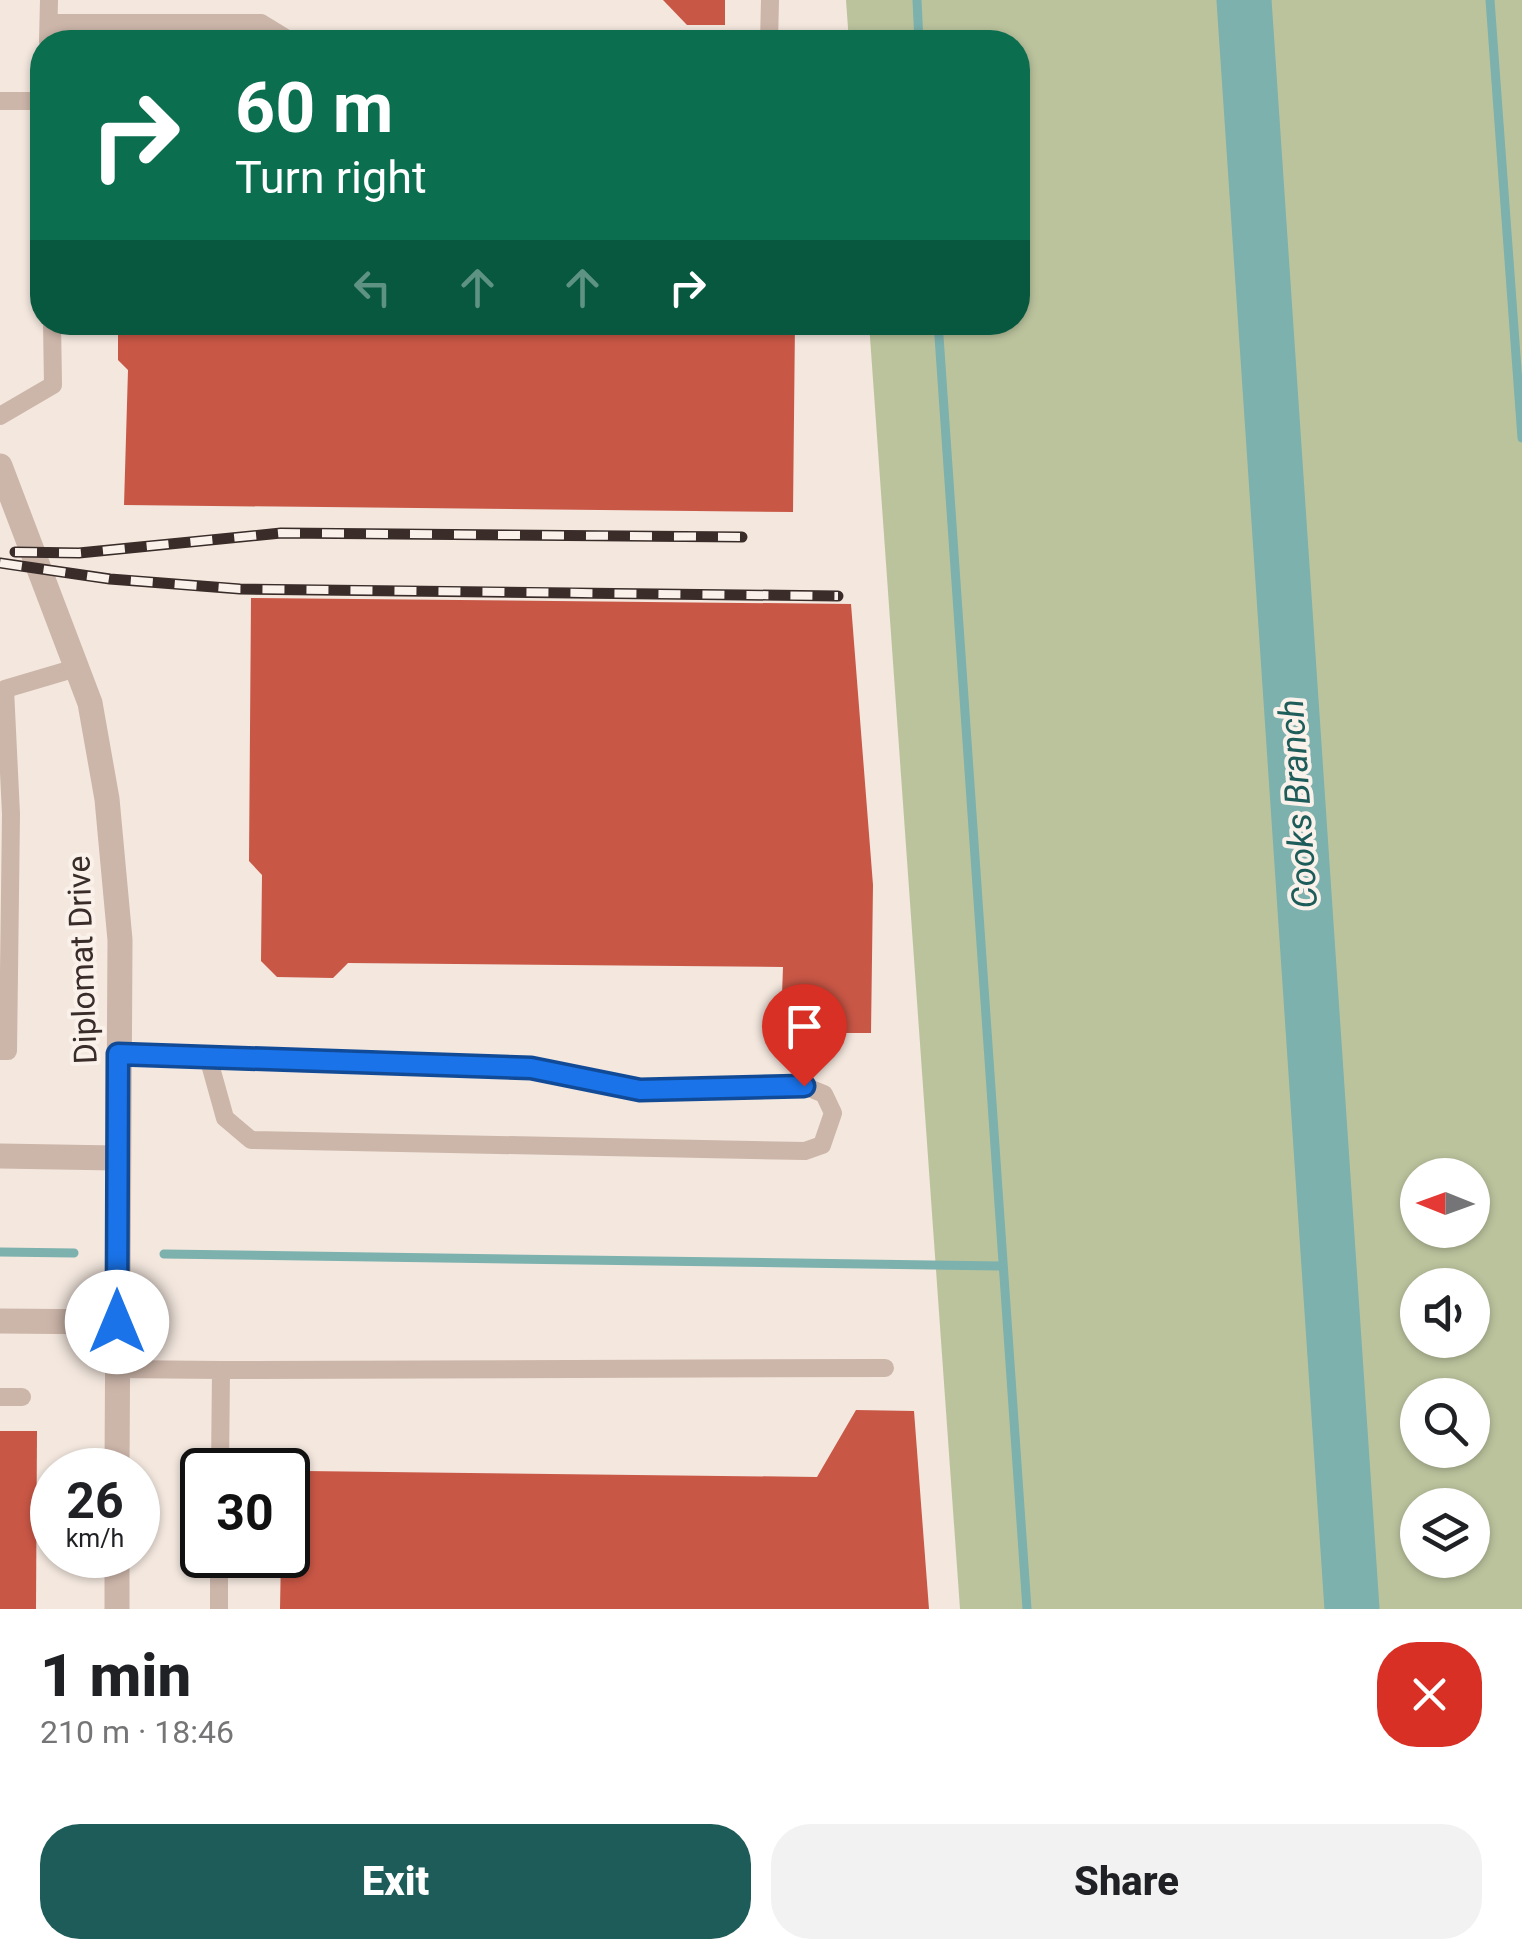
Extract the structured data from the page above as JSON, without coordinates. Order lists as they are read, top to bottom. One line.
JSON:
{"streets":{"street":["Diplomat Drive"]},"water":["Cooks Branch"],"north":"left","page":{"turn":["60 m","Turn right"],"speed":"26 km/h","limit":"30","heading":["1 min","210 m · 18:46"],"buttons":["Exit","Share"]}}
